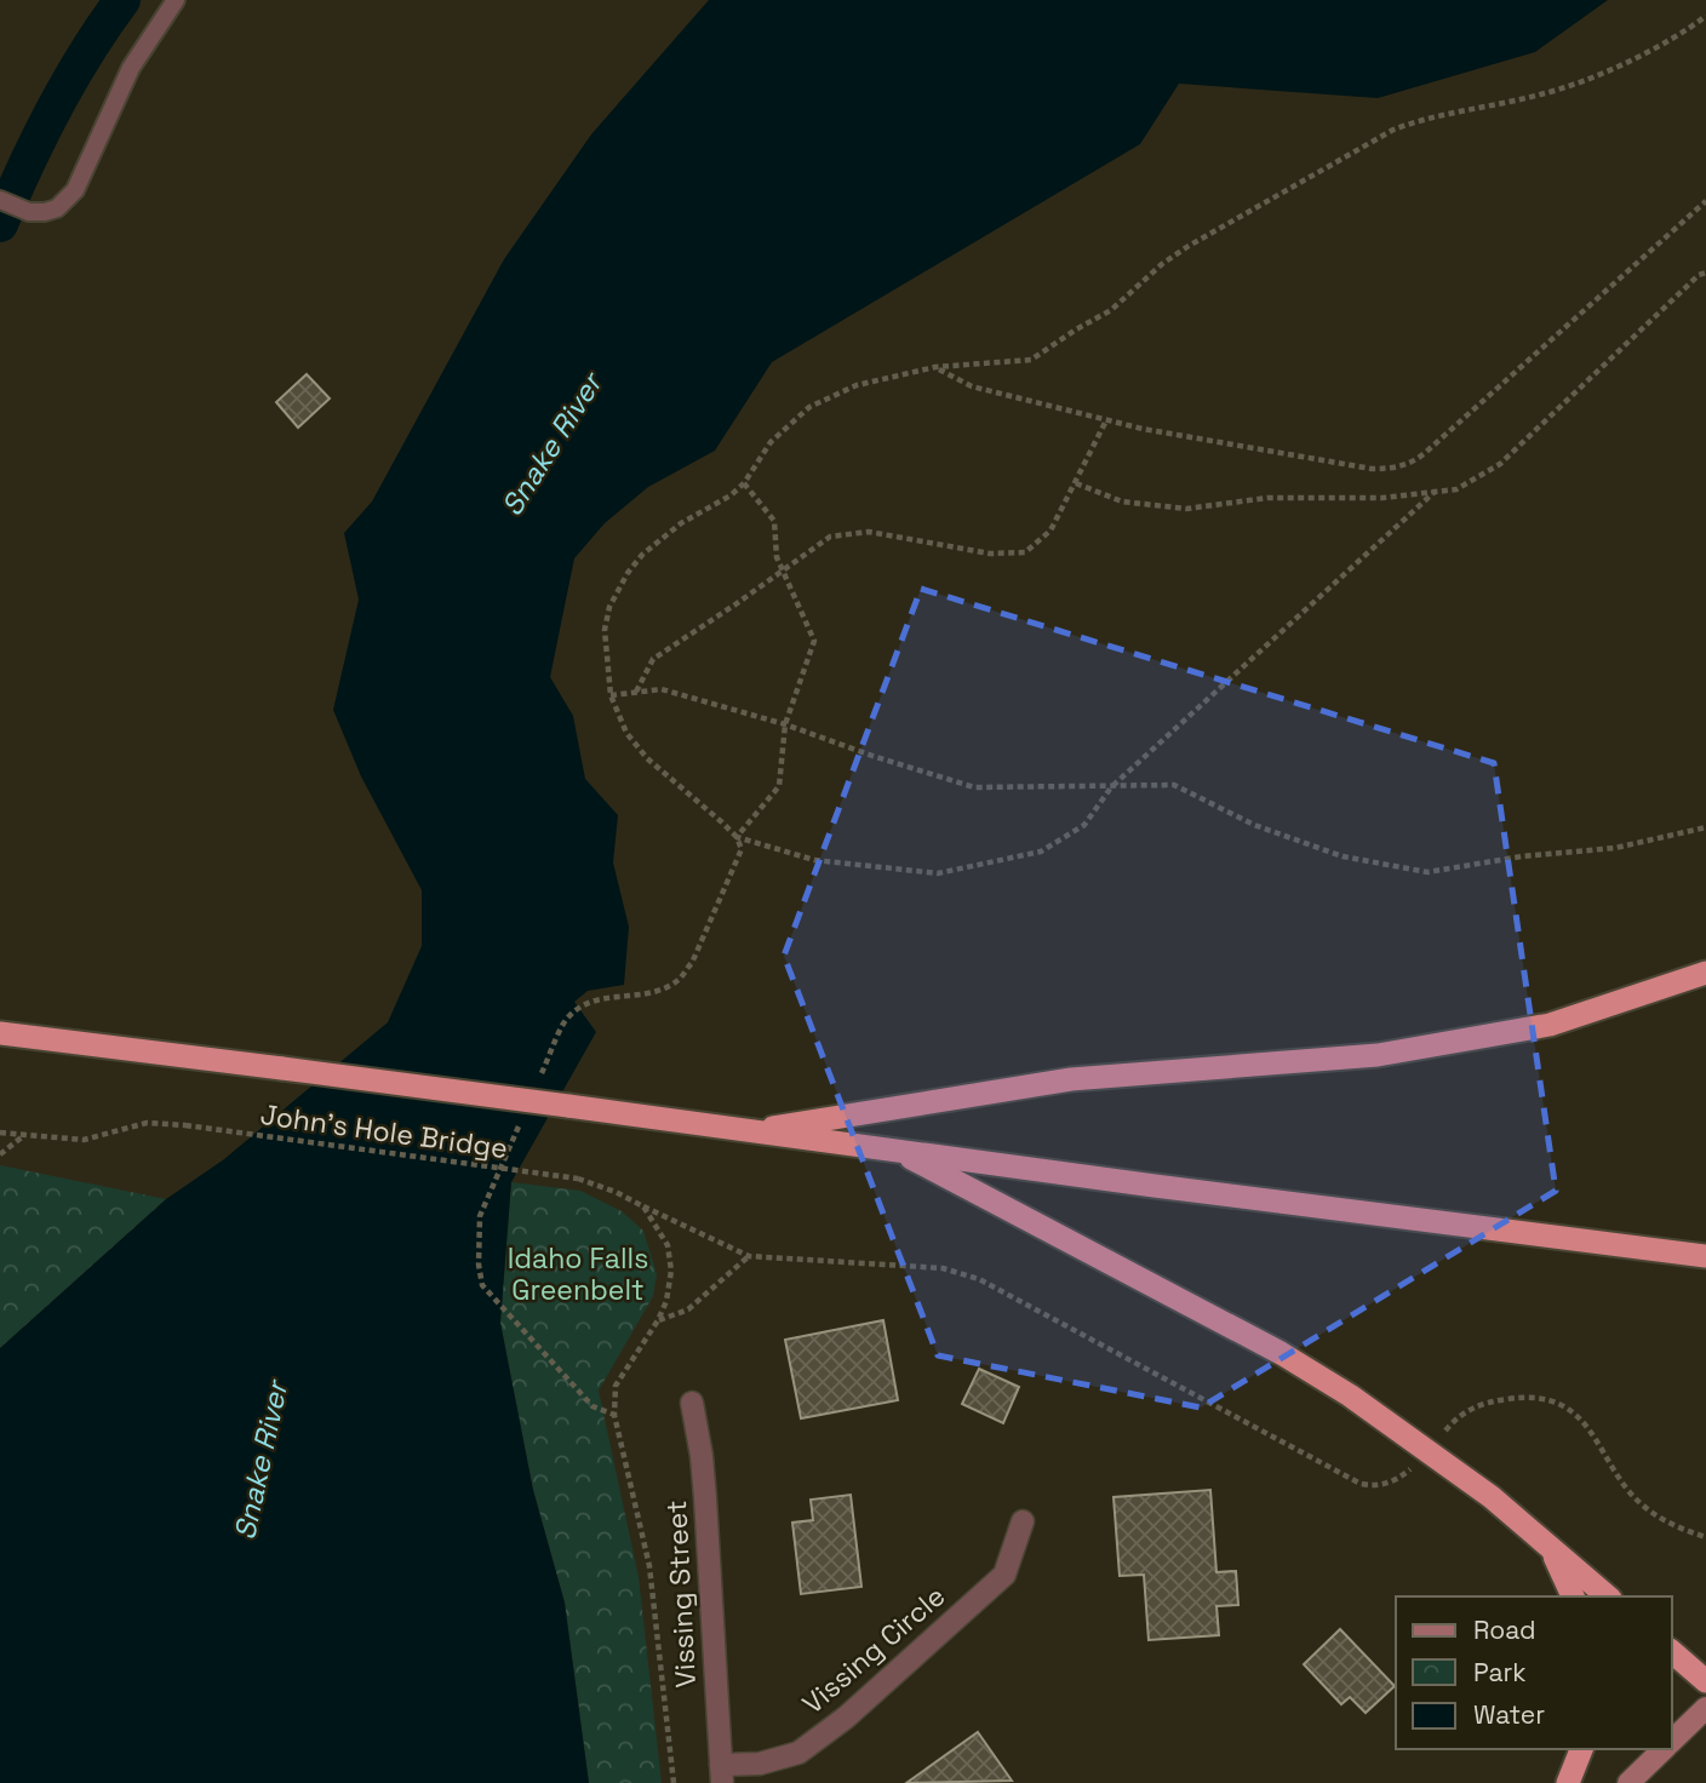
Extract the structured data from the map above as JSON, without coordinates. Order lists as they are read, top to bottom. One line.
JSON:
{"streets":{"street":["Vissing Street","Vissing Circle"],"path":["John's Hole Bridge"]},"crossings":[["Vissing Street","Vissing Circle"]],"water":["Snake River"],"parks":["Idaho Falls Greenbelt"],"legend":["Road","Park","Water"]}
